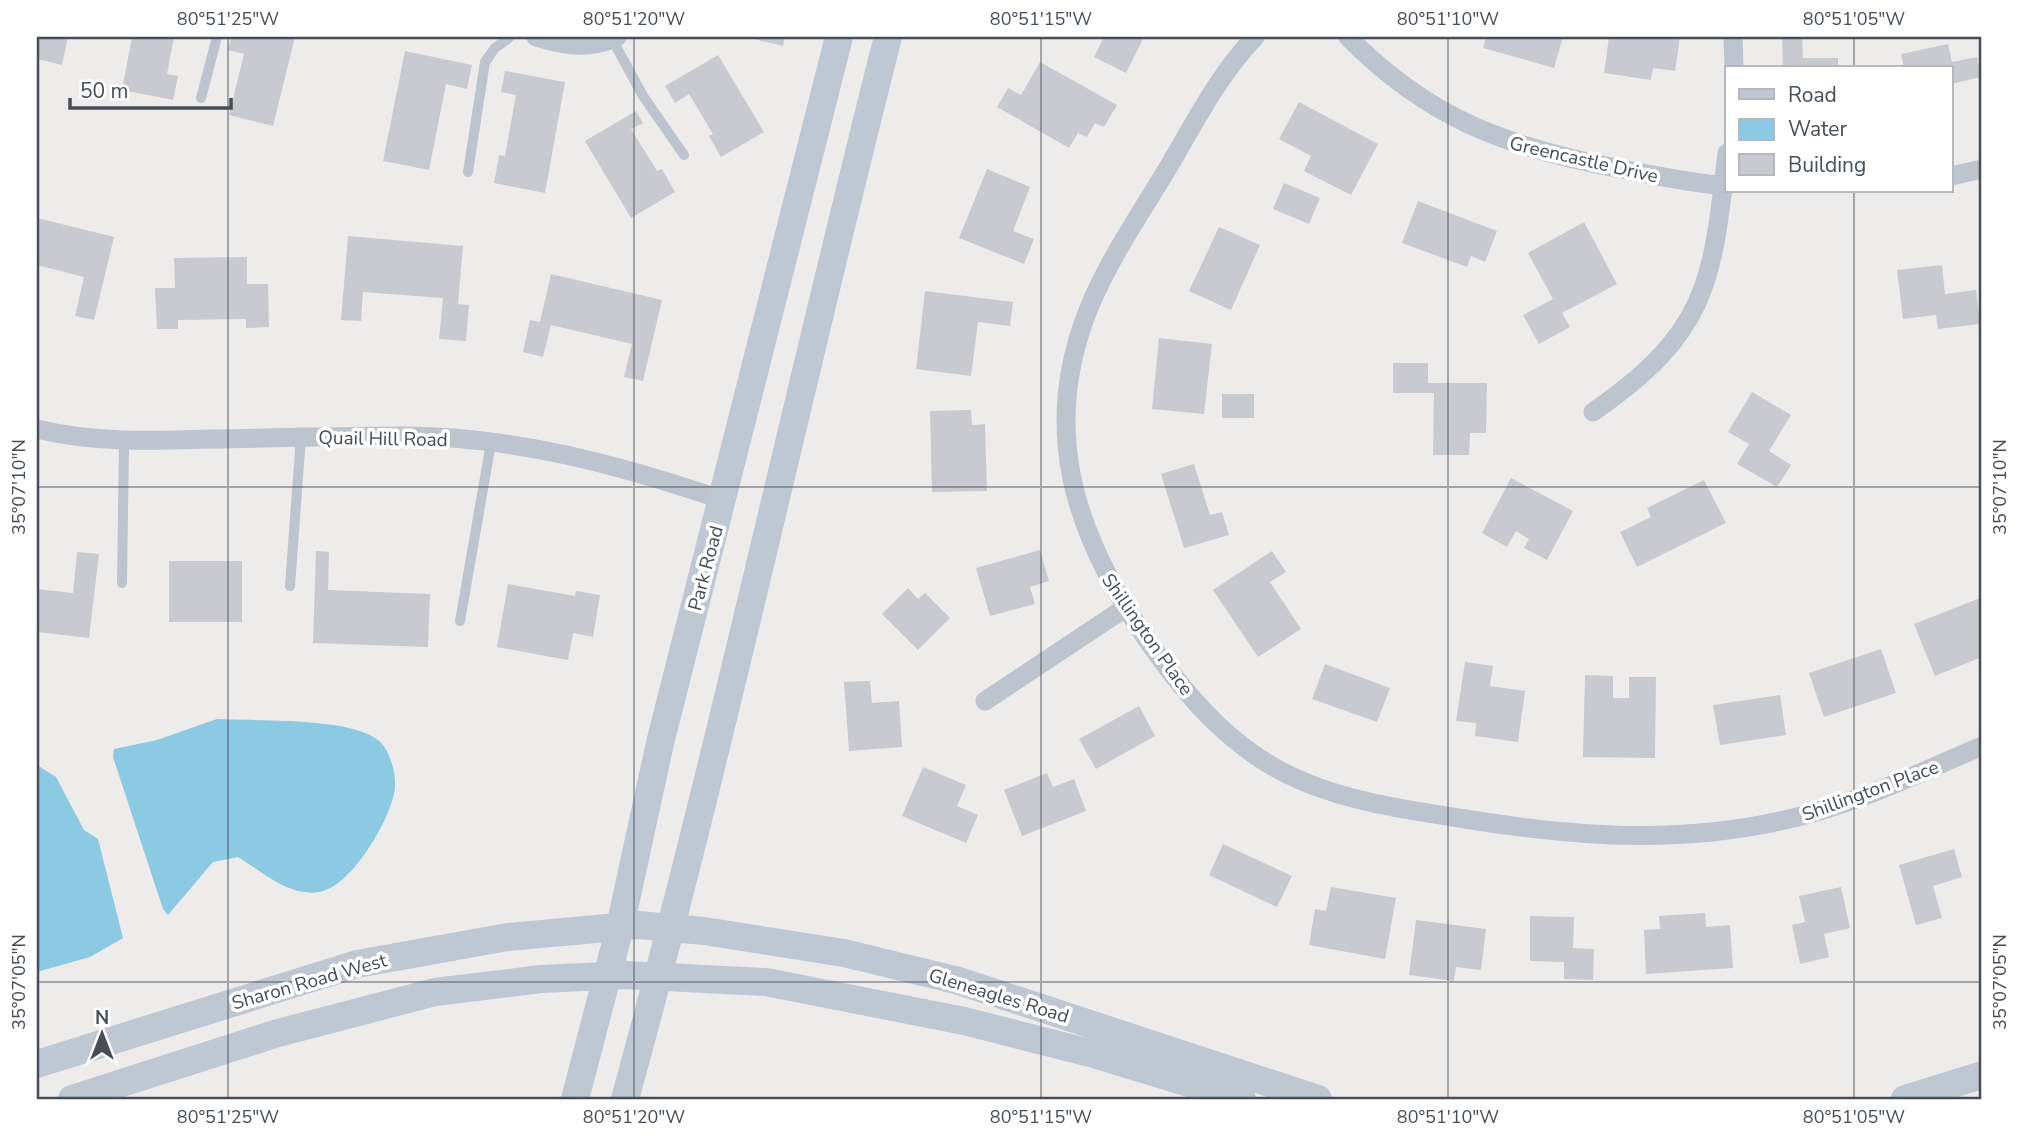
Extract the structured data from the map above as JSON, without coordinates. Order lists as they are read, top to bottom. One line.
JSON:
{"streets":{"main road":["Park Road","Sharon Road West","Gleneagles Road"],"street":["Greencastle Drive","Quail Hill Road","Shillington Place"]},"crossings":[["Quail Hill Road","Park Road"],["Park Road","Sharon Road West"],["Sharon Road West","Gleneagles Road"]],"legend":["Road","Water","Building"],"scale_bar":"50 m","north":"top","coordinates":["80°51'25\"W","80°51'20\"W","80°51'15\"W","80°51'10\"W","80°51'05\"W","35°07'10\"N","35°07'05\"N"]}
